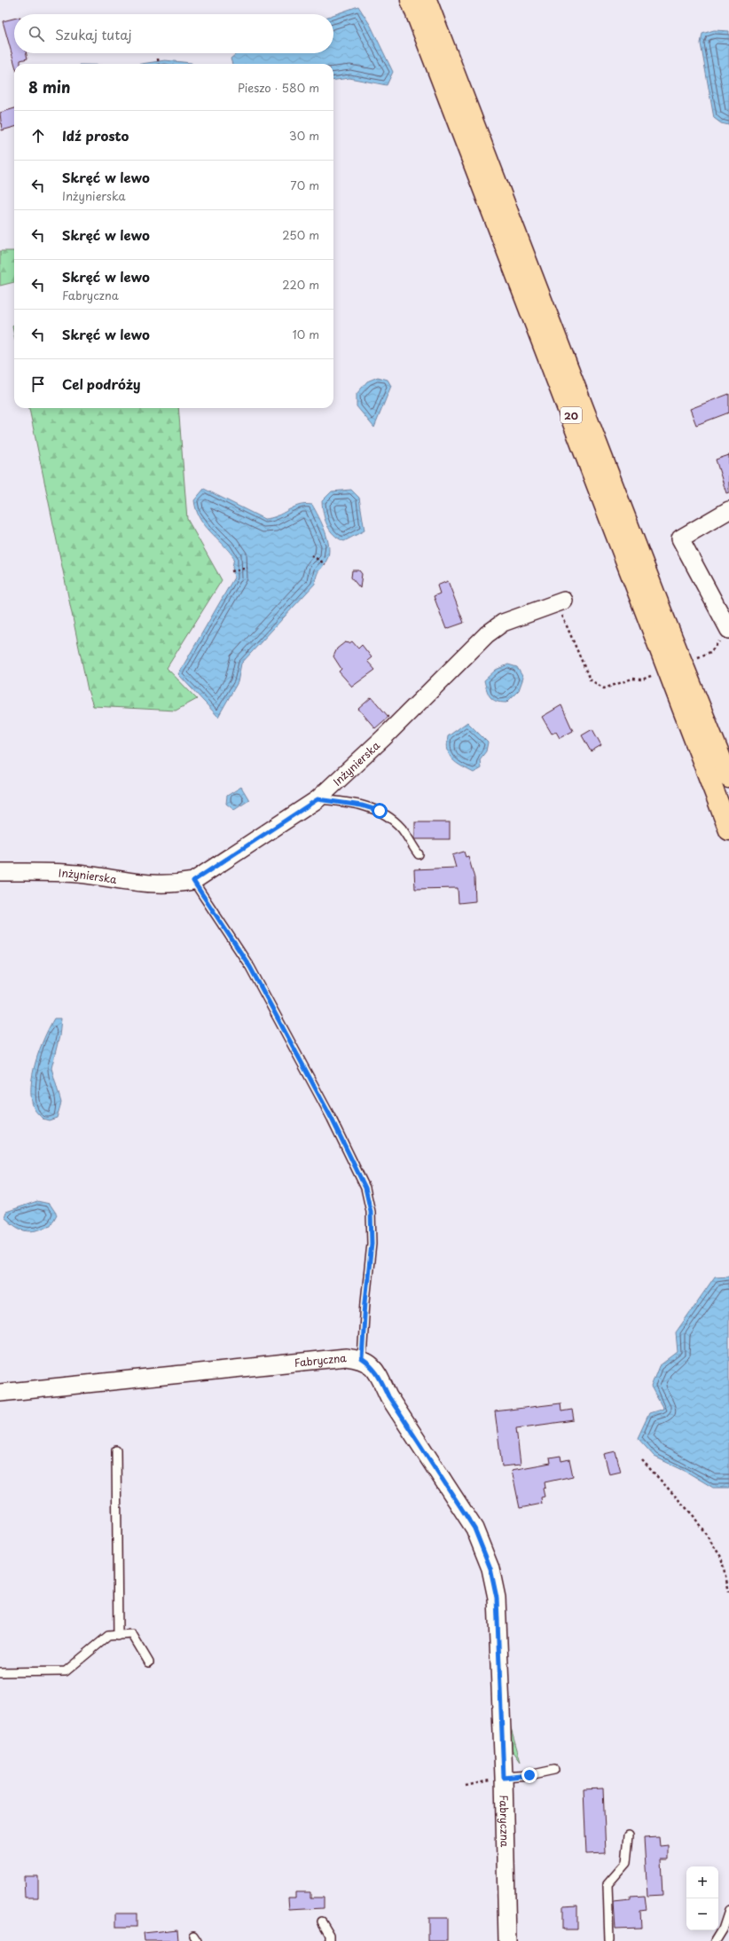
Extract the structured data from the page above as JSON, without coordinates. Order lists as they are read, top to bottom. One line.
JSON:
{"streets":{"main road":["20"],"street":["Inżynierska","Fabryczna"]},"page":{"search":"Szukaj tutaj","heading":["8 min","Pieszo · 580 m"],"list":[["Idź prosto","30 m"],["Skręć w lewo","Inżynierska","70 m"],["Skręć w lewo","250 m"],["Skręć w lewo","Fabryczna","220 m"],["Skręć w lewo","10 m"],"Cel podróży"],"map_buttons":["+","−"]}}
